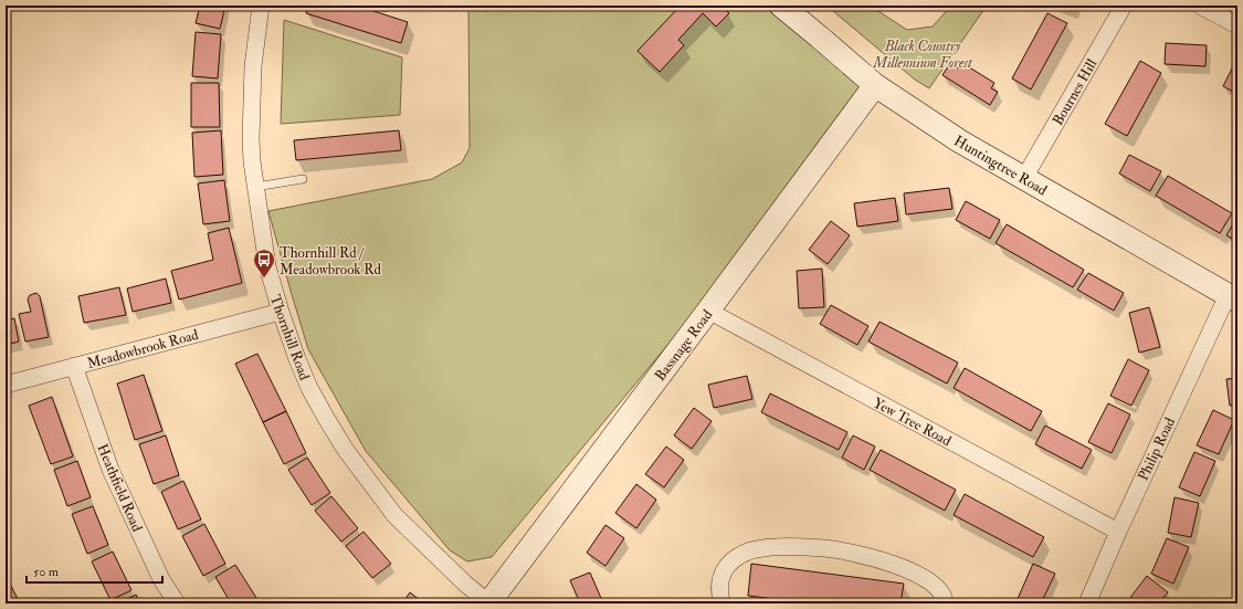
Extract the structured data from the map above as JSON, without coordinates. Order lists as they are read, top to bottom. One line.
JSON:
{"streets":{"street":["Bournes Hill","Huntingtree Road","Thornhill Road","Bassnage Road","Meadowbrook Road","Yew Tree Road","Philip Road","Heathfield Road"]},"crossings":[["Bournes Hill","Huntingtree Road"],["Huntingtree Road","Bassnage Road"],["Huntingtree Road","Philip Road"],["Thornhill Road","Bassnage Road"],["Thornhill Road","Meadowbrook Road"],["Bassnage Road","Yew Tree Road"],["Meadowbrook Road","Heathfield Road"],["Yew Tree Road","Philip Road"]],"parks":["Black Country Millennium Forest"],"places":{"bus stop":["Thornhill Rd / Meadowbrook Rd"]},"scale_bar":"50 m"}
